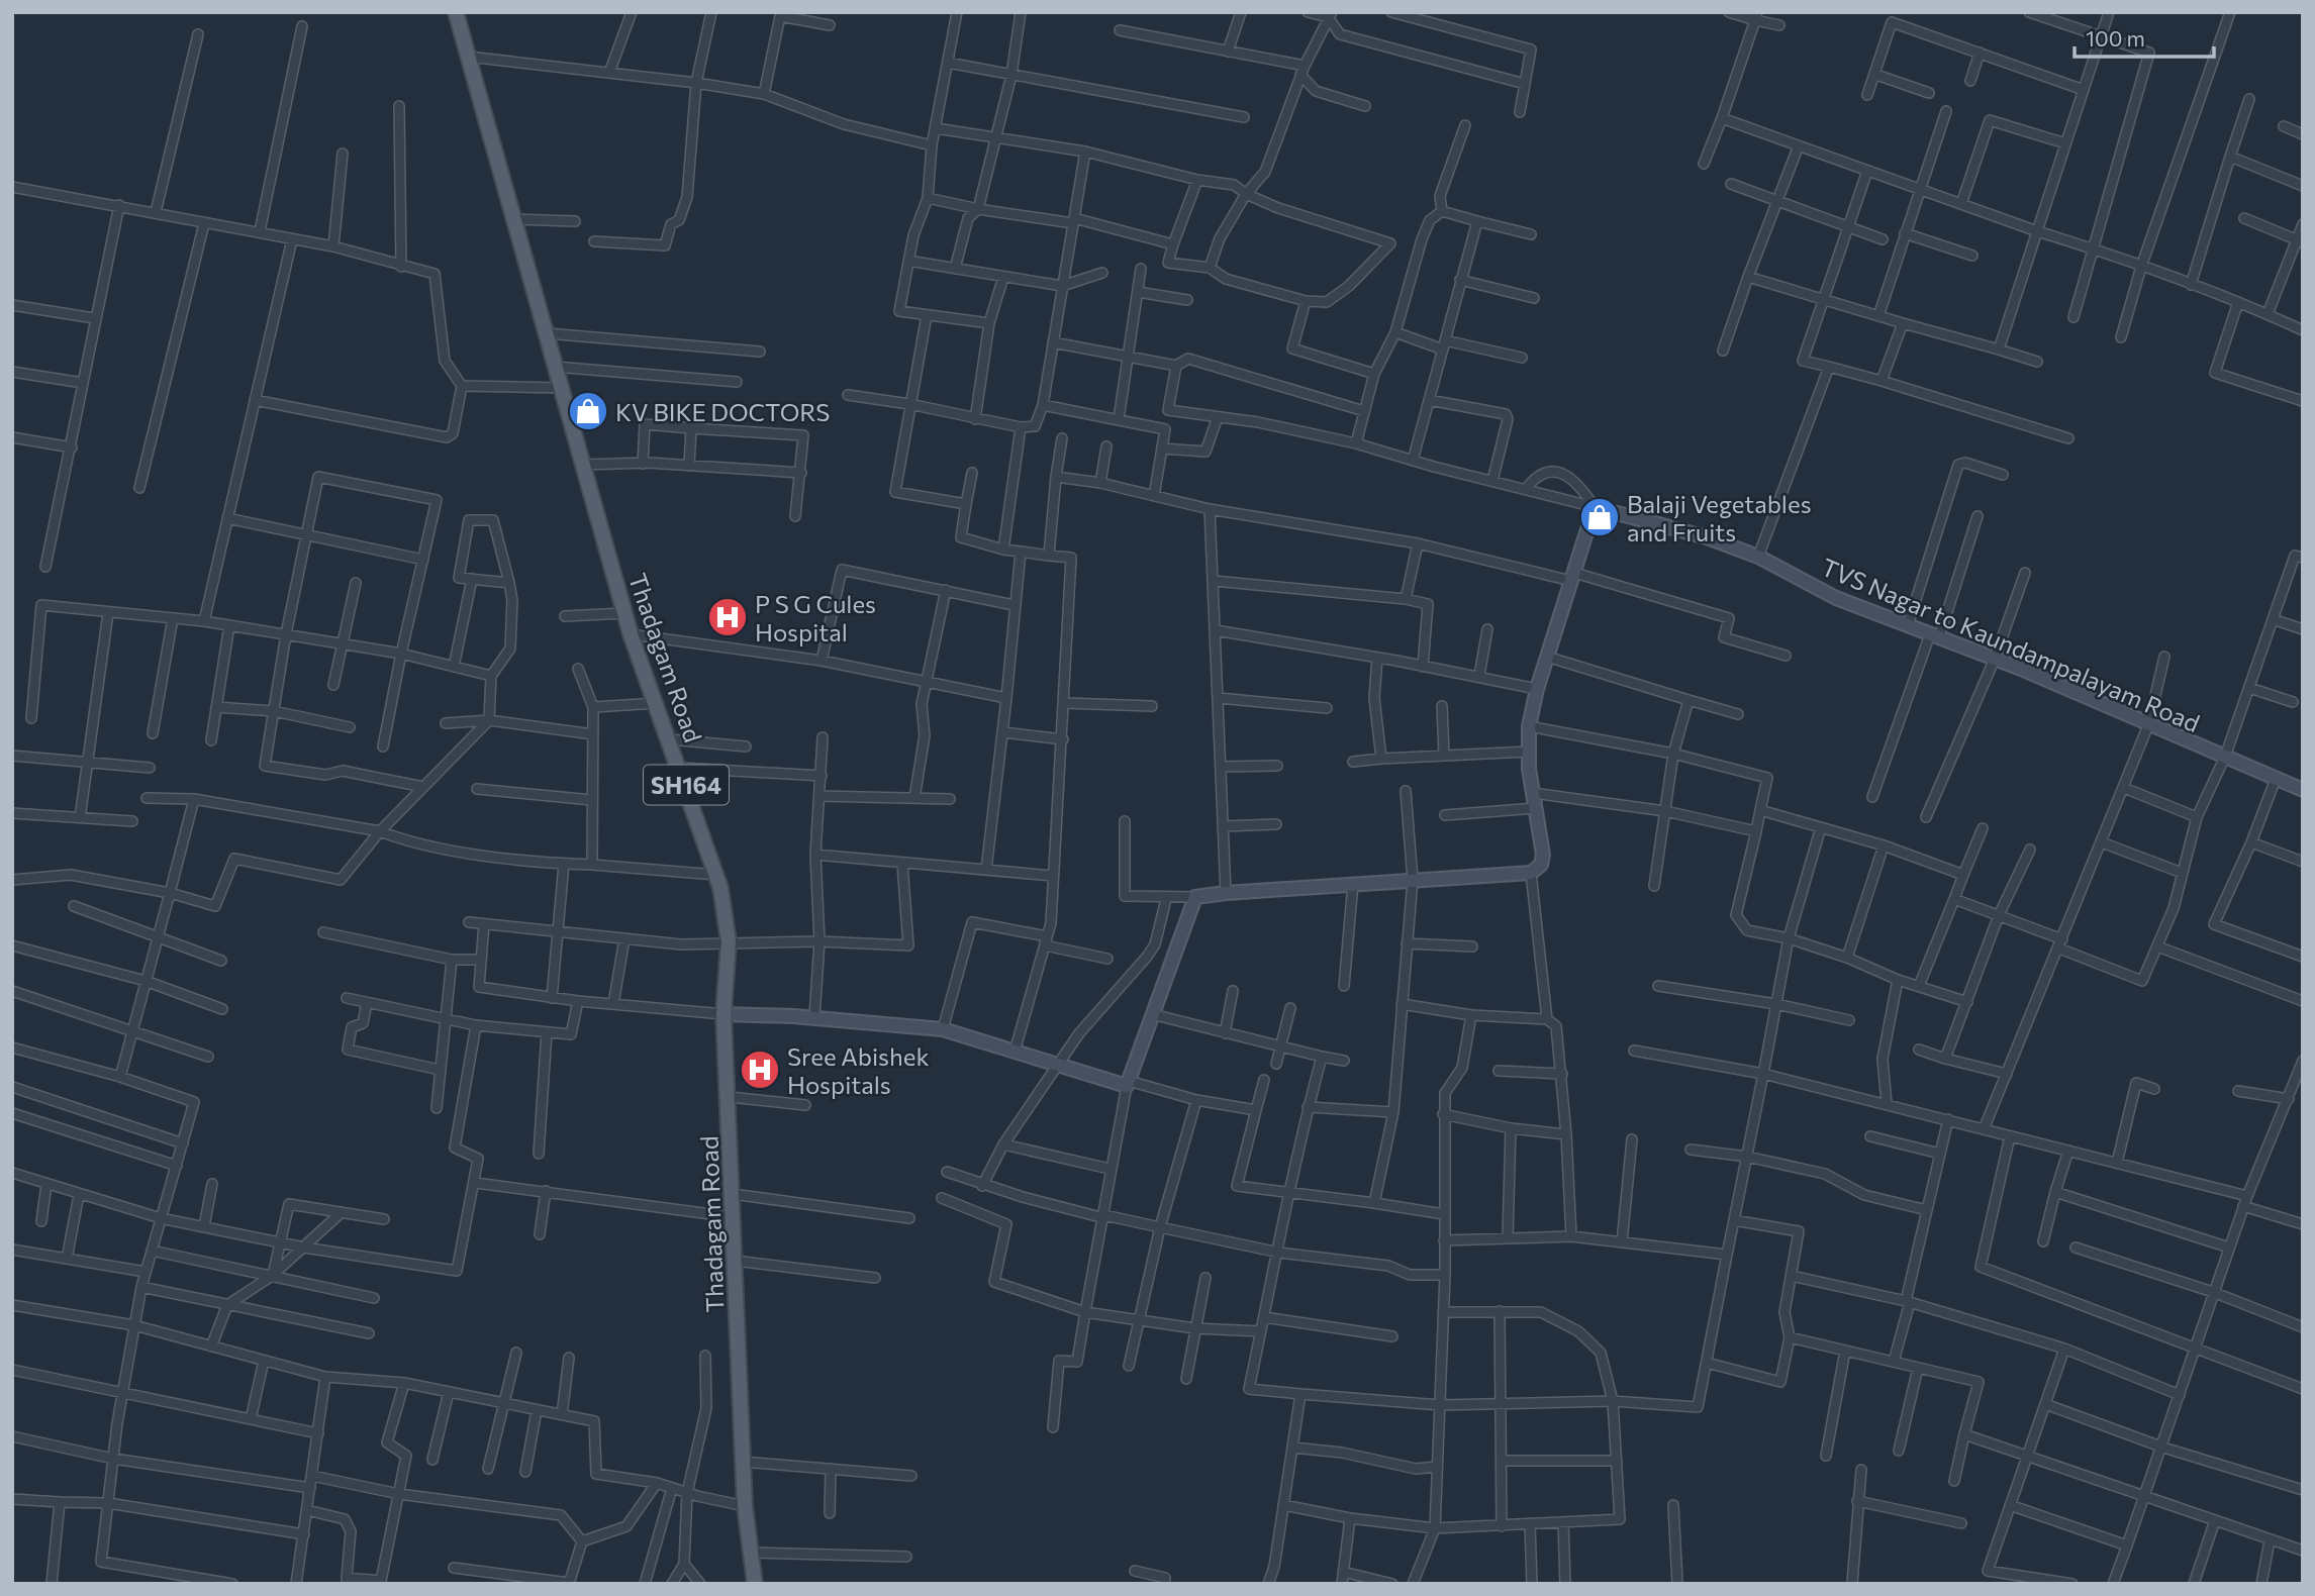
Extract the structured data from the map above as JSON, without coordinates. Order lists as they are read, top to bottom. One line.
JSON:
{"streets":{"main road":["Thadagam Road","SH164"],"street":["TVS Nagar to Kaundampalayam Road"]},"places":{"shop":["KV BIKE DOCTORS","Balaji Vegetables and Fruits"],"hospital":["P S G Cules Hospital","Sree Abishek Hospitals"]},"scale_bar":"100 m"}
